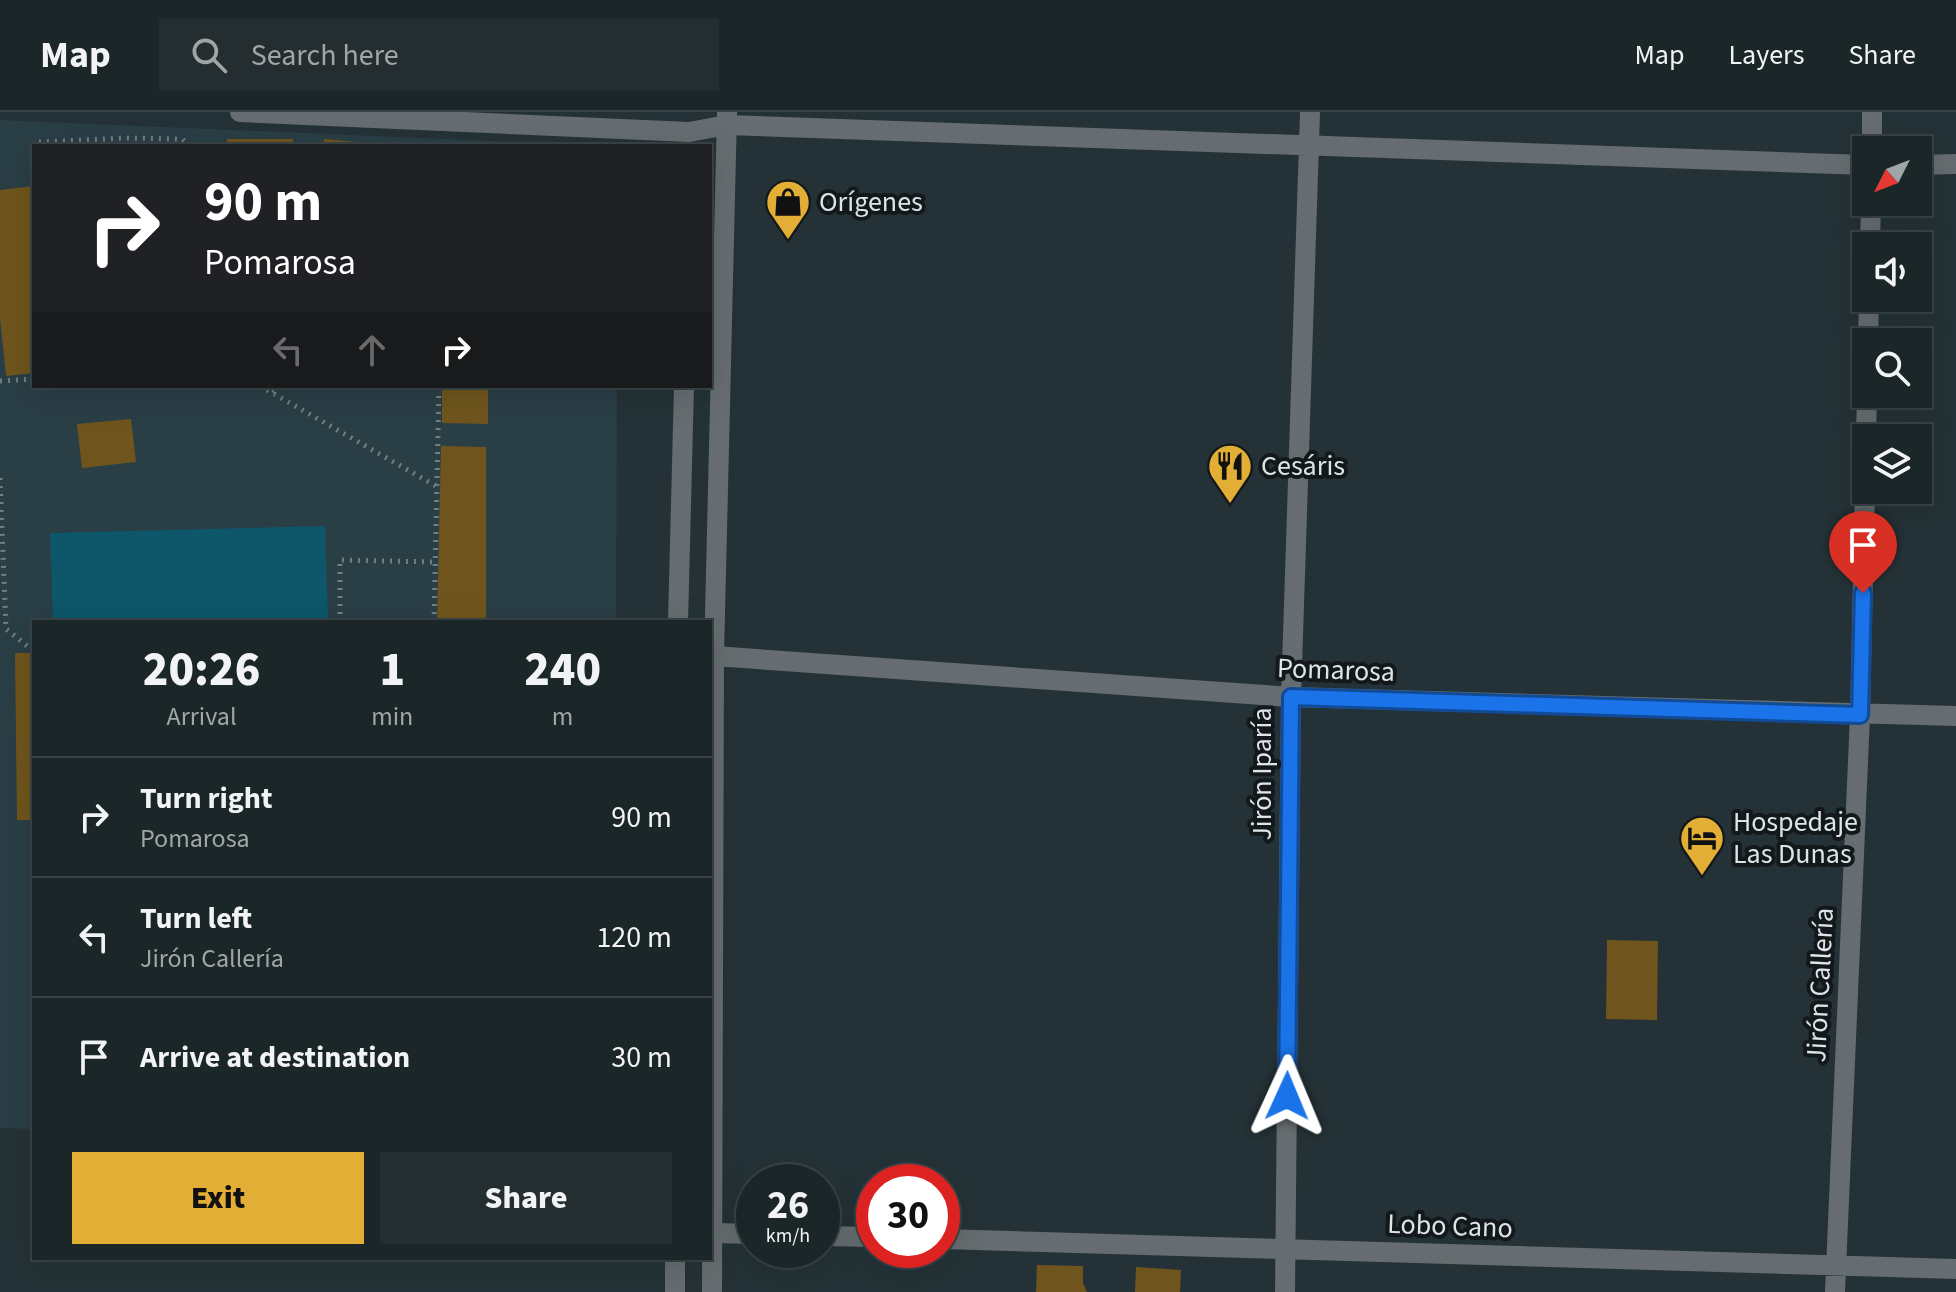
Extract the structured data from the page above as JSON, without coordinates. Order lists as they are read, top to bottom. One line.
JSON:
{"streets":{"street":["Pomarosa","Jirón Iparía","Jirón Callería","Lobo Cano"]},"crossings":[["Pomarosa","Jirón Iparía"],["Pomarosa","Jirón Callería"],["Jirón Iparía","Lobo Cano"],["Jirón Callería","Lobo Cano"]],"places":{"shop":["Orígenes"],"restaurant":["Cesáris"],"hotel":["Hospedaje Las Dunas"]},"north":"bottom left","page":{"header":"Map","search":"Search here","nav":["Map","Layers","Share"],"turn":["90 m","Pomarosa"],"eta":["20:26","Arrival","1","min","240","m"],"list":[{"name":"Turn right","note":"Pomarosa","value":"90 m"},{"name":"Turn left","note":"Jirón Callería","value":"120 m"},{"name":"Arrive at destination","value":"30 m"}],"buttons":["Exit","Share"],"speed":"26 km/h","limit":"30"}}
